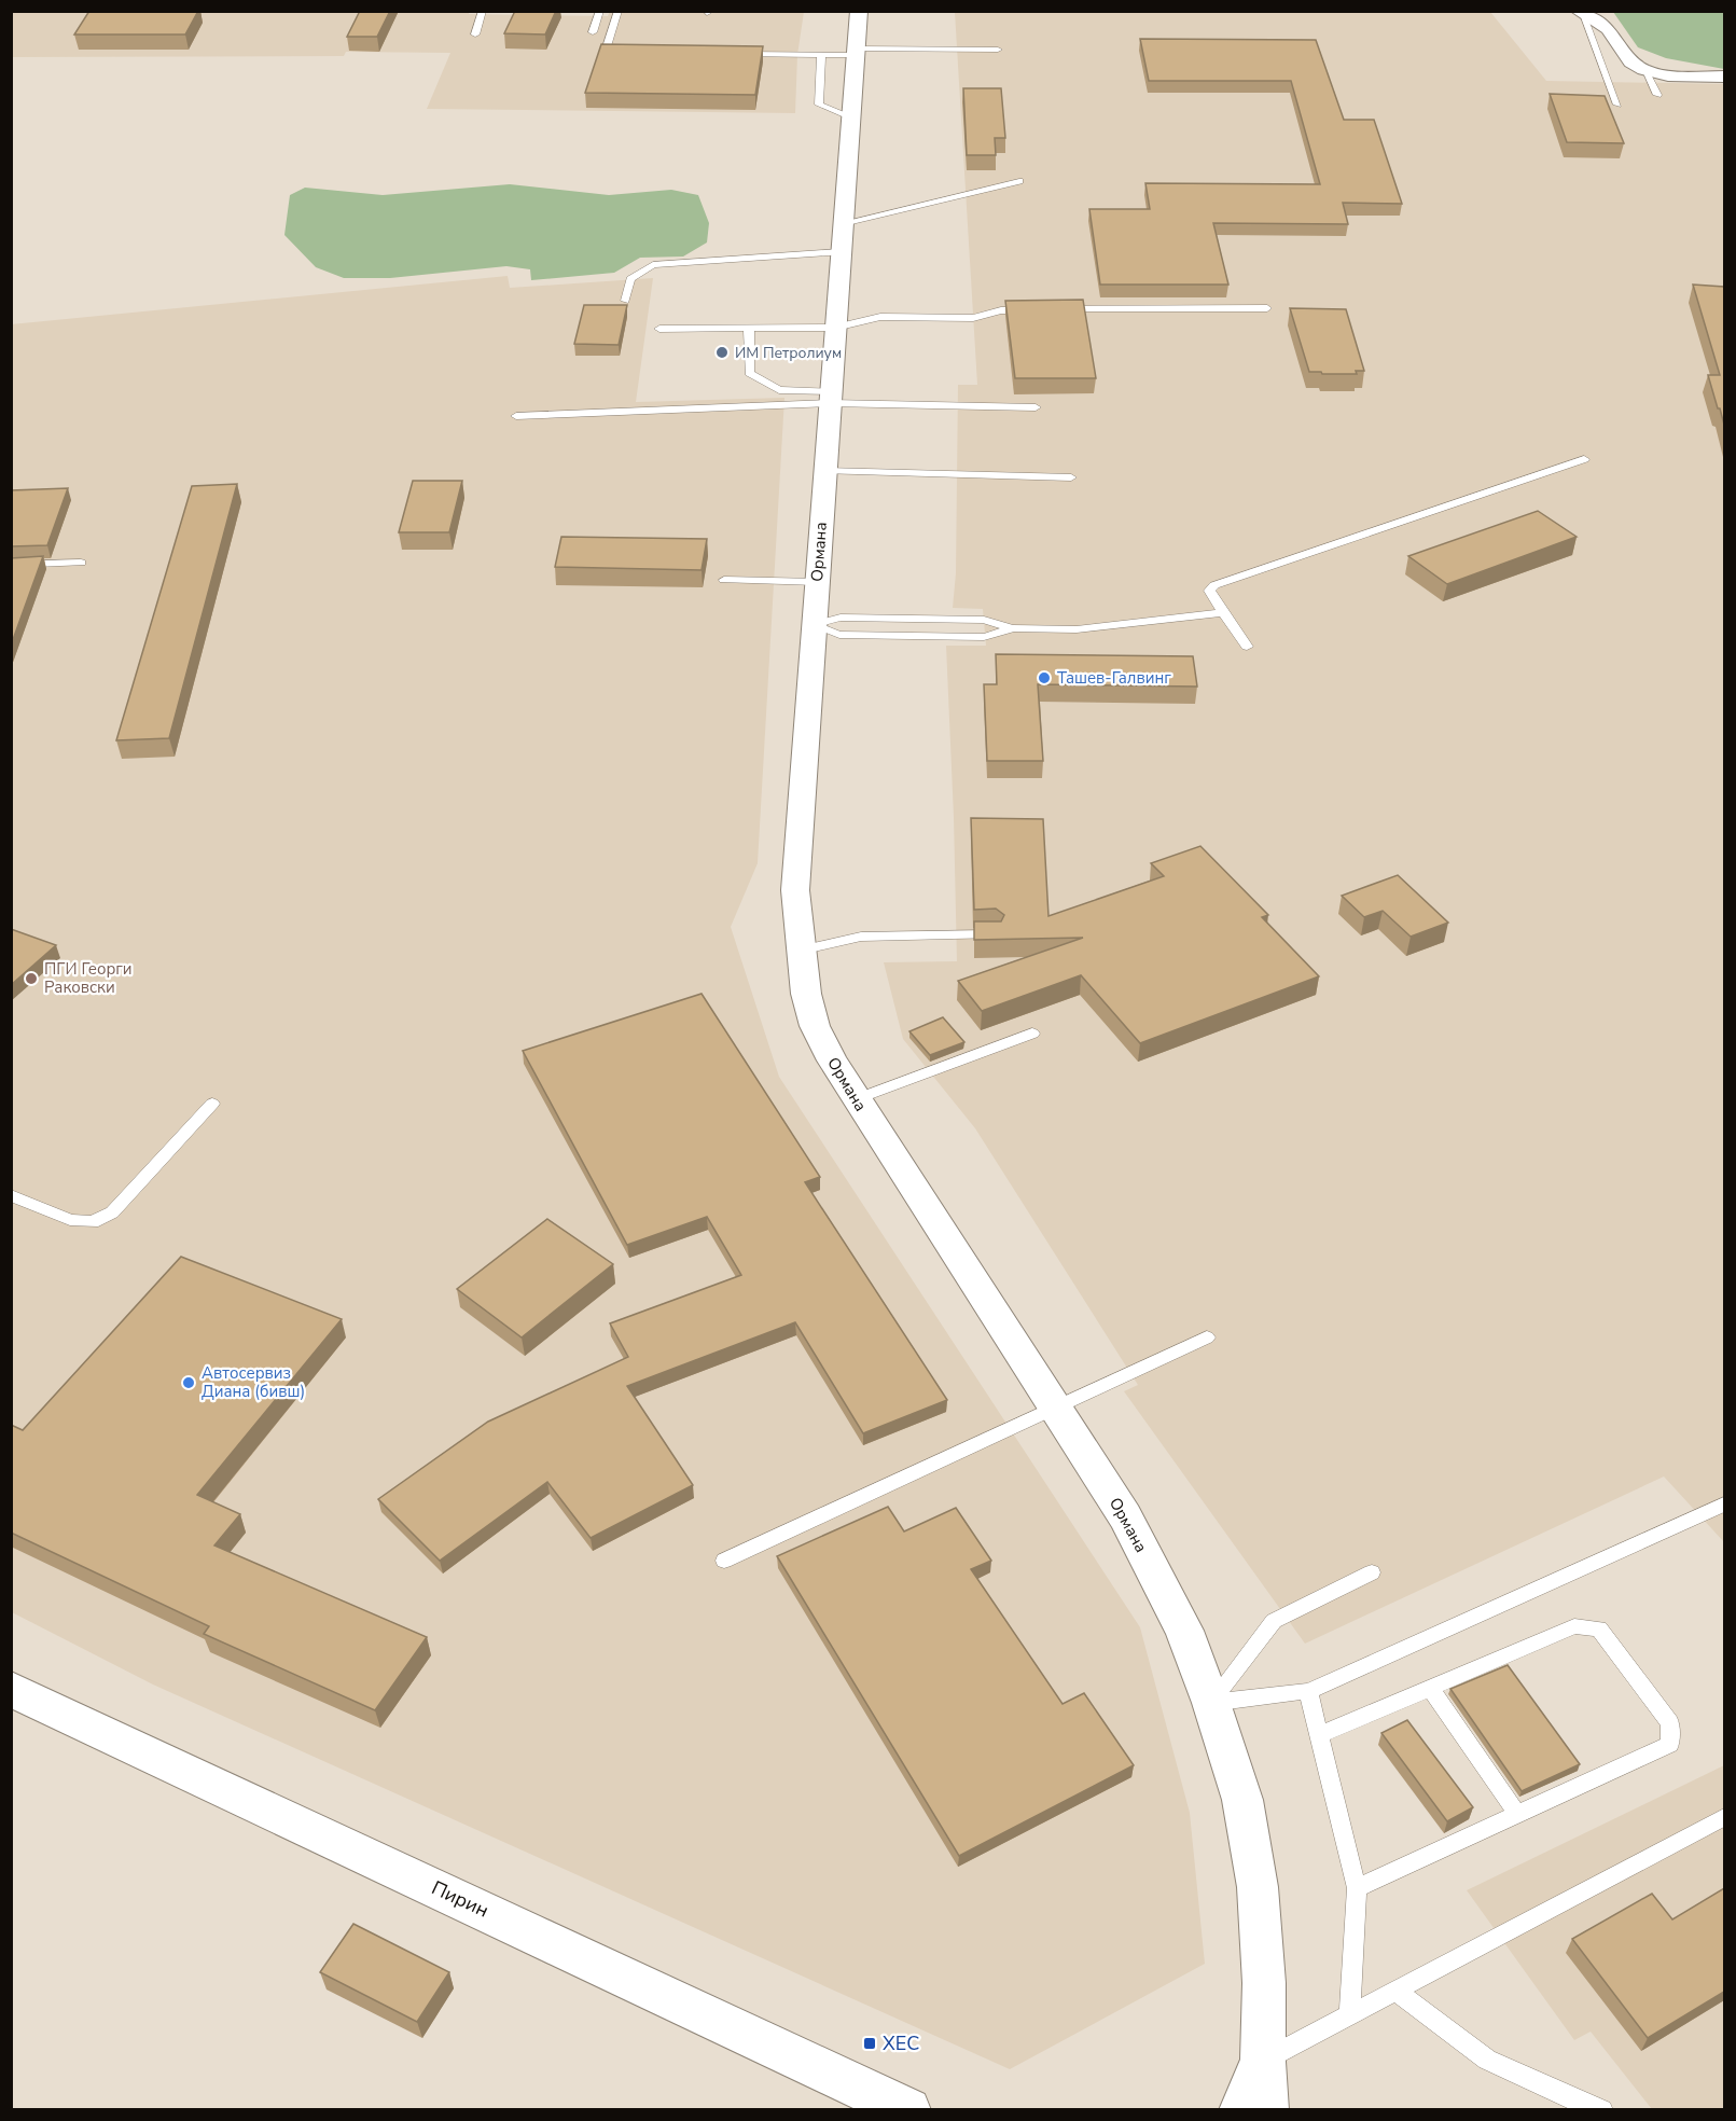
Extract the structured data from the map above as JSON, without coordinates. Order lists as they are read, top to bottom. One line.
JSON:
{"streets":{"street":["Ормана","Пирин"]},"places":{"other":["ИМ Петролиум","Ташев-Галвинг","ПГИ Георги Раковски","Автосервиз Диана (бивш)"],"transit":["ХЕС"]}}
